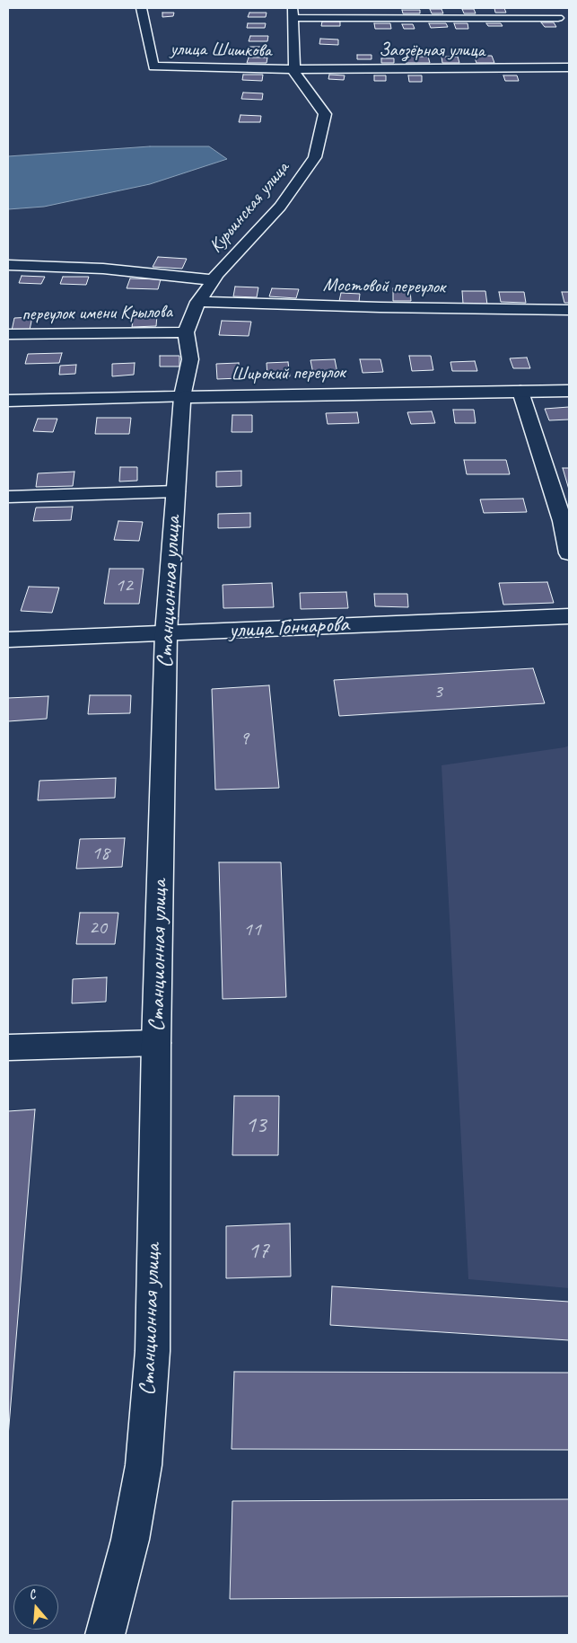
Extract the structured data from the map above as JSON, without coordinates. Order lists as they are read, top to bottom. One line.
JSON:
{"streets":{"street":["улица Шишкова","Заозёрная улица","Курьинская улица","Мостовой переулок","переулок имени Крылова","Широкий переулок","Станционная улица","улица Гончарова"]},"crossings":[["улица Шишкова","Заозёрная улица"],["улица Шишкова","Курьинская улица"],["Заозёрная улица","Курьинская улица"],["Курьинская улица","Станционная улица"],["Мостовой переулок","Станционная улица"],["переулок имени Крылова","Станционная улица"],["Широкий переулок","Станционная улица"],["Станционная улица","улица Гончарова"]],"house_numbers":["12","3","9","18","20","11","13","17"],"north":"top"}
